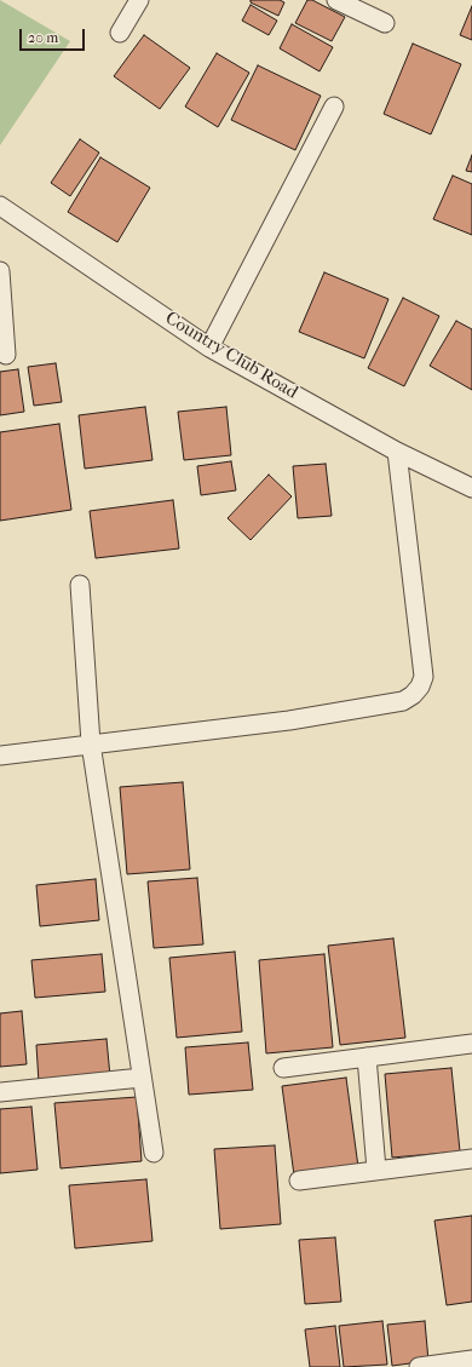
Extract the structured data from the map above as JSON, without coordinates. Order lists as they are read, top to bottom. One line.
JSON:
{"streets":{"street":["Country Club Road"]},"scale_bar":"20 m"}
